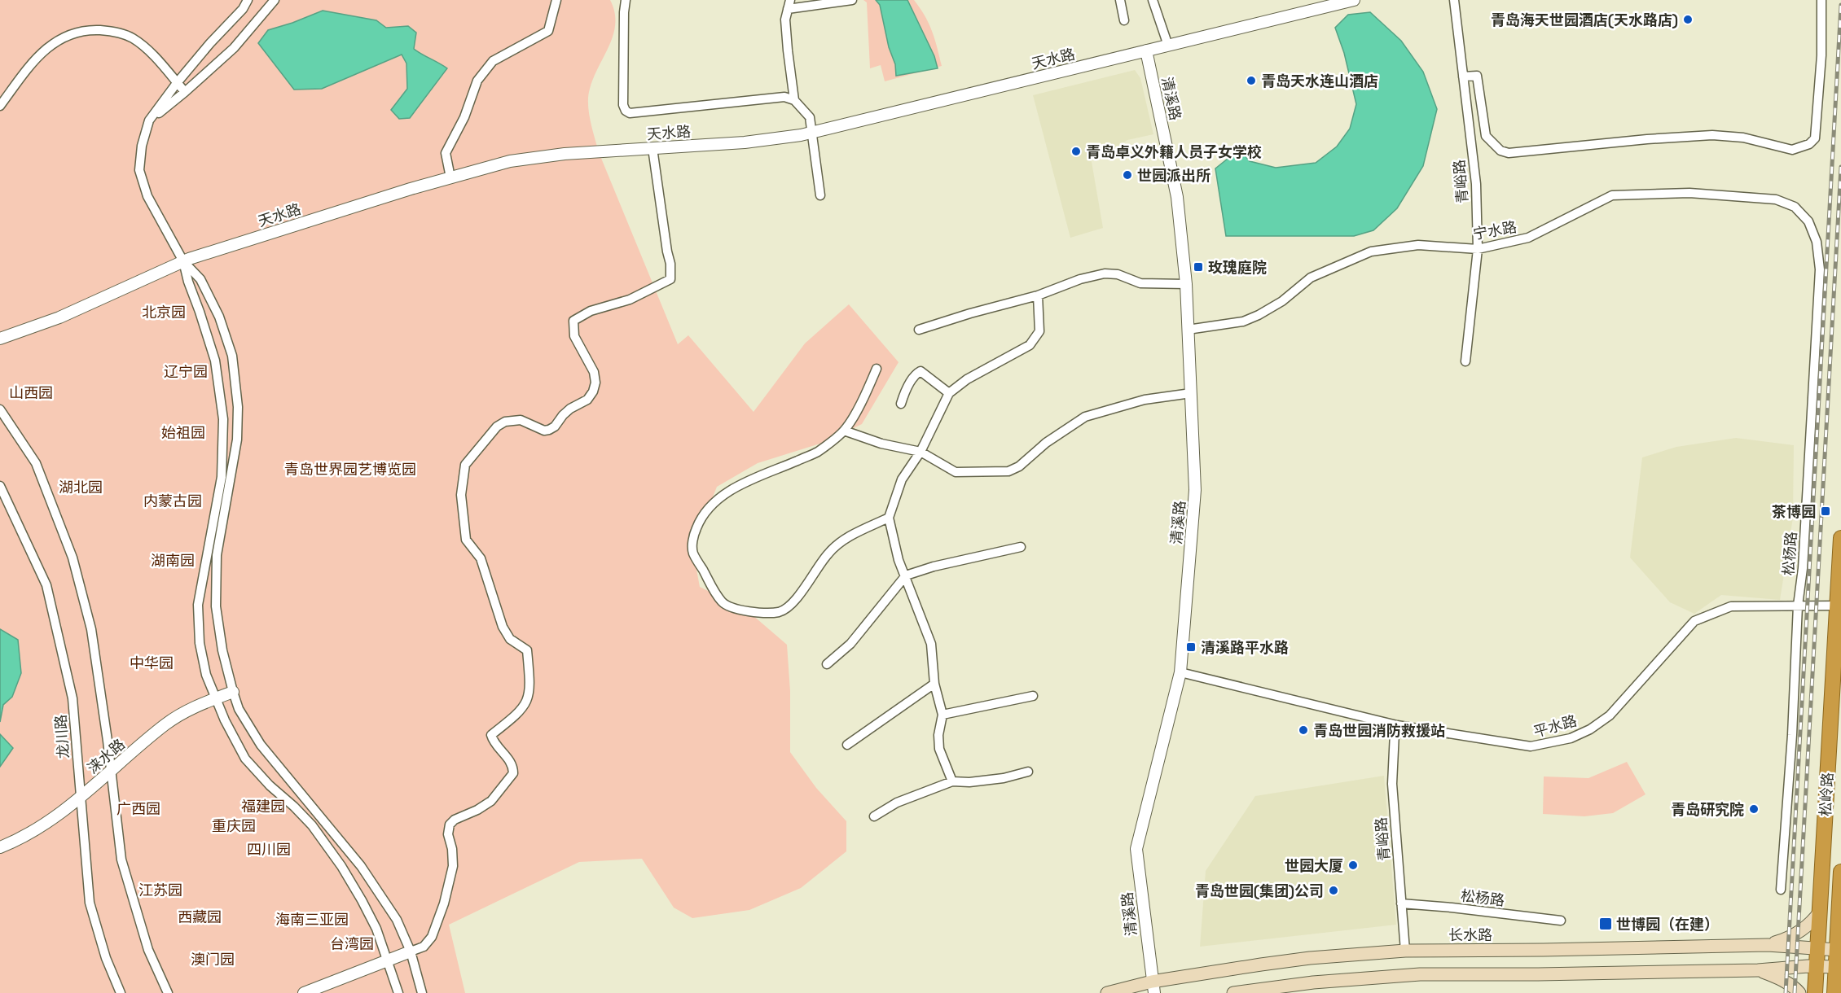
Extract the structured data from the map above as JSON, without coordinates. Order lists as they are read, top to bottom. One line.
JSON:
{"streets":{"highway":["松岭路"],"main road":["长水路"],"street":["天水路","清溪路","青峪路","宁水路","松杨路","平水路","龙川路","涞水路"]},"crossings":[["天水路","清溪路"],["清溪路","宁水路"],["清溪路","平水路"],["清溪路","长水路"],["青峪路","宁水路"],["青峪路","松杨路"],["青峪路","平水路"],["青峪路","长水路"],["宁水路","松杨路"],["松杨路","平水路"],["平水路","松岭路"],["龙川路","涞水路"],["松岭路","长水路"]],"parks":["北京园","辽宁园","山西园","始祖园","青岛世界园艺博览园","湖北园","内蒙古园","湖南园","中华园","福建园","广西园","重庆园","四川园","江苏园","西藏园","海南三亚园","台湾园","澳门园"],"places":{"other":["青岛海天世园酒店(天水路店)","青岛天水连山酒店","青岛卓义外籍人员子女学校","世园派出所","青岛世园消防救援站","青岛研究院","世园大厦","青岛世园(集团)公司"],"transit":["玫瑰庭院","茶博园","清溪路平水路","世博园（在建）"]}}
